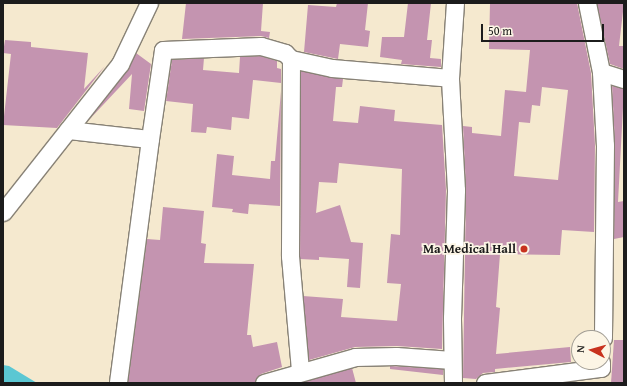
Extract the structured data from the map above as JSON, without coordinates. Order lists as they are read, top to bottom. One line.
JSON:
{"places":["Ma Medical Hall"],"scale_bar":"50 m","north":"left"}
